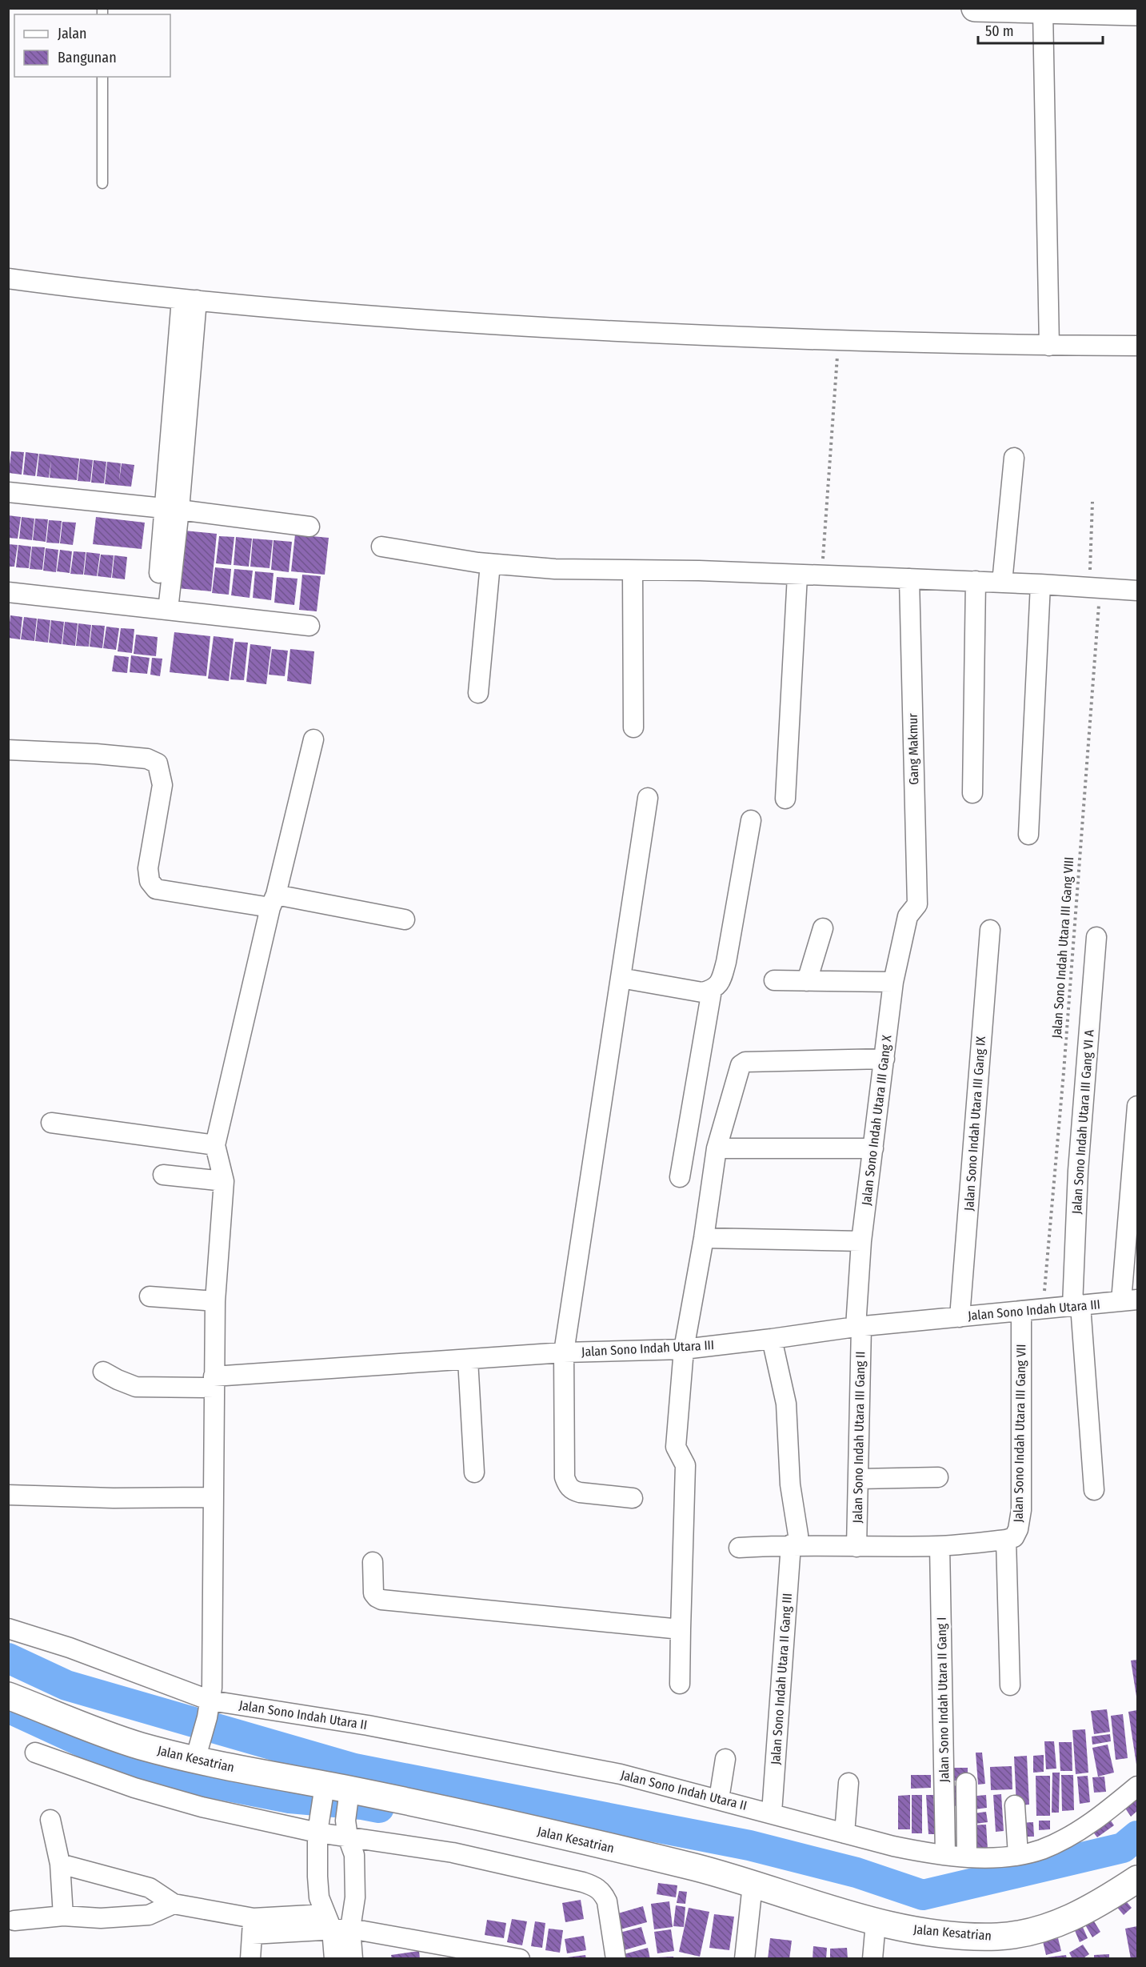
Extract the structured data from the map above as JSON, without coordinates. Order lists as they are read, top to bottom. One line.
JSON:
{"streets":{"street":["Gang Makmur","Jalan Sono Indah Utara III Gang X","Jalan Sono Indah Utara III Gang VI A","Jalan Sono Indah Utara III Gang IX","Jalan Sono Indah Utara III","Jalan Sono Indah Utara III Gang VII","Jalan Sono Indah Utara III Gang II","Jalan Sono Indah Utara II Gang III","Jalan Sono Indah Utara II Gang I","Jalan Sono Indah Utara II","Jalan Kesatrian"],"path":["Jalan Sono Indah Utara III Gang VIII"]},"crossings":[["Gang Makmur","Jalan Sono Indah Utara III Gang X"],["Jalan Sono Indah Utara III Gang VIII","Jalan Sono Indah Utara III"],["Jalan Sono Indah Utara III Gang X","Jalan Sono Indah Utara III"],["Jalan Sono Indah Utara III Gang X","Jalan Sono Indah Utara III Gang II"],["Jalan Sono Indah Utara III Gang VI A","Jalan Sono Indah Utara III"],["Jalan Sono Indah Utara III Gang IX","Jalan Sono Indah Utara III"],["Jalan Sono Indah Utara III","Jalan Sono Indah Utara III Gang VII"],["Jalan Sono Indah Utara III","Jalan Sono Indah Utara III Gang II"],["Jalan Sono Indah Utara III","Jalan Sono Indah Utara II Gang III"],["Jalan Sono Indah Utara III Gang VII","Jalan Sono Indah Utara III Gang II"],["Jalan Sono Indah Utara III Gang VII","Jalan Sono Indah Utara II Gang III"],["Jalan Sono Indah Utara III Gang VII","Jalan Sono Indah Utara II Gang I"],["Jalan Sono Indah Utara II Gang III","Jalan Sono Indah Utara II"],["Jalan Sono Indah Utara II Gang I","Jalan Sono Indah Utara II"]],"legend":["Jalan","Bangunan"],"scale_bar":"50 m"}
